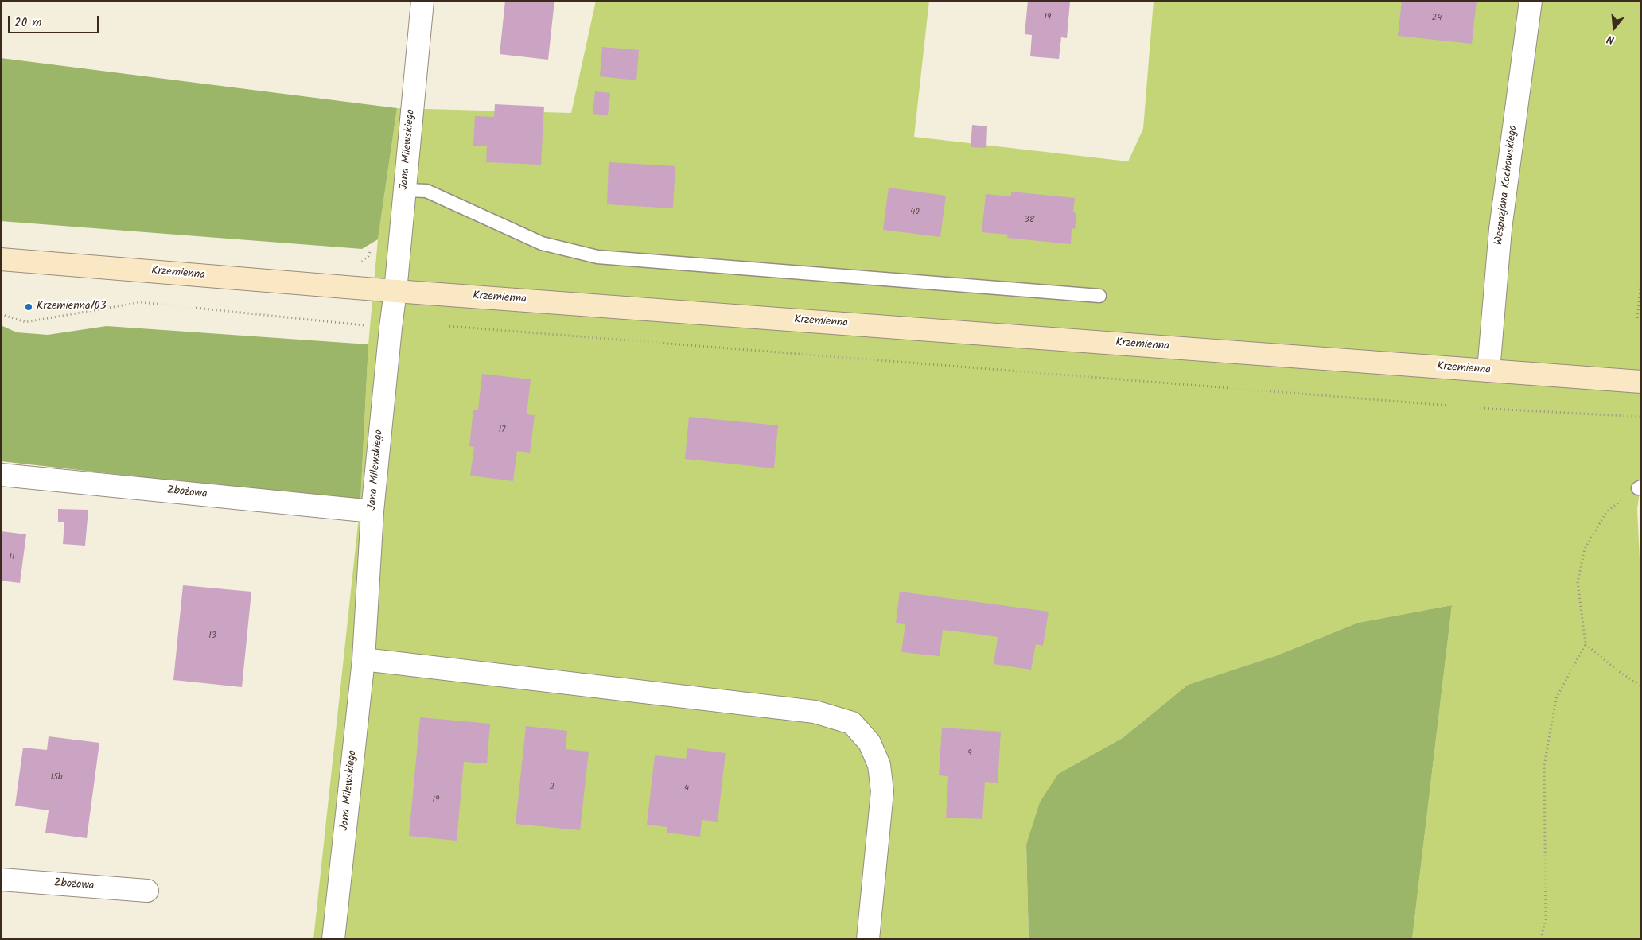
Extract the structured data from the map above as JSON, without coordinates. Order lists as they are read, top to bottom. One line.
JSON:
{"streets":{"main road":["Krzemienna"],"street":["Jana Milewskiego","Wespazjana Kochowskiego","Zbożowa"]},"crossings":[["Jana Milewskiego","Krzemienna"],["Jana Milewskiego","Zbożowa"],["Wespazjana Kochowskiego","Krzemienna"]],"places":["Krzemienna/03"],"house_numbers":["19","24","40","38","17","11","13","9","15b","2","4","19"],"scale_bar":"20 m","north":"bottom"}
